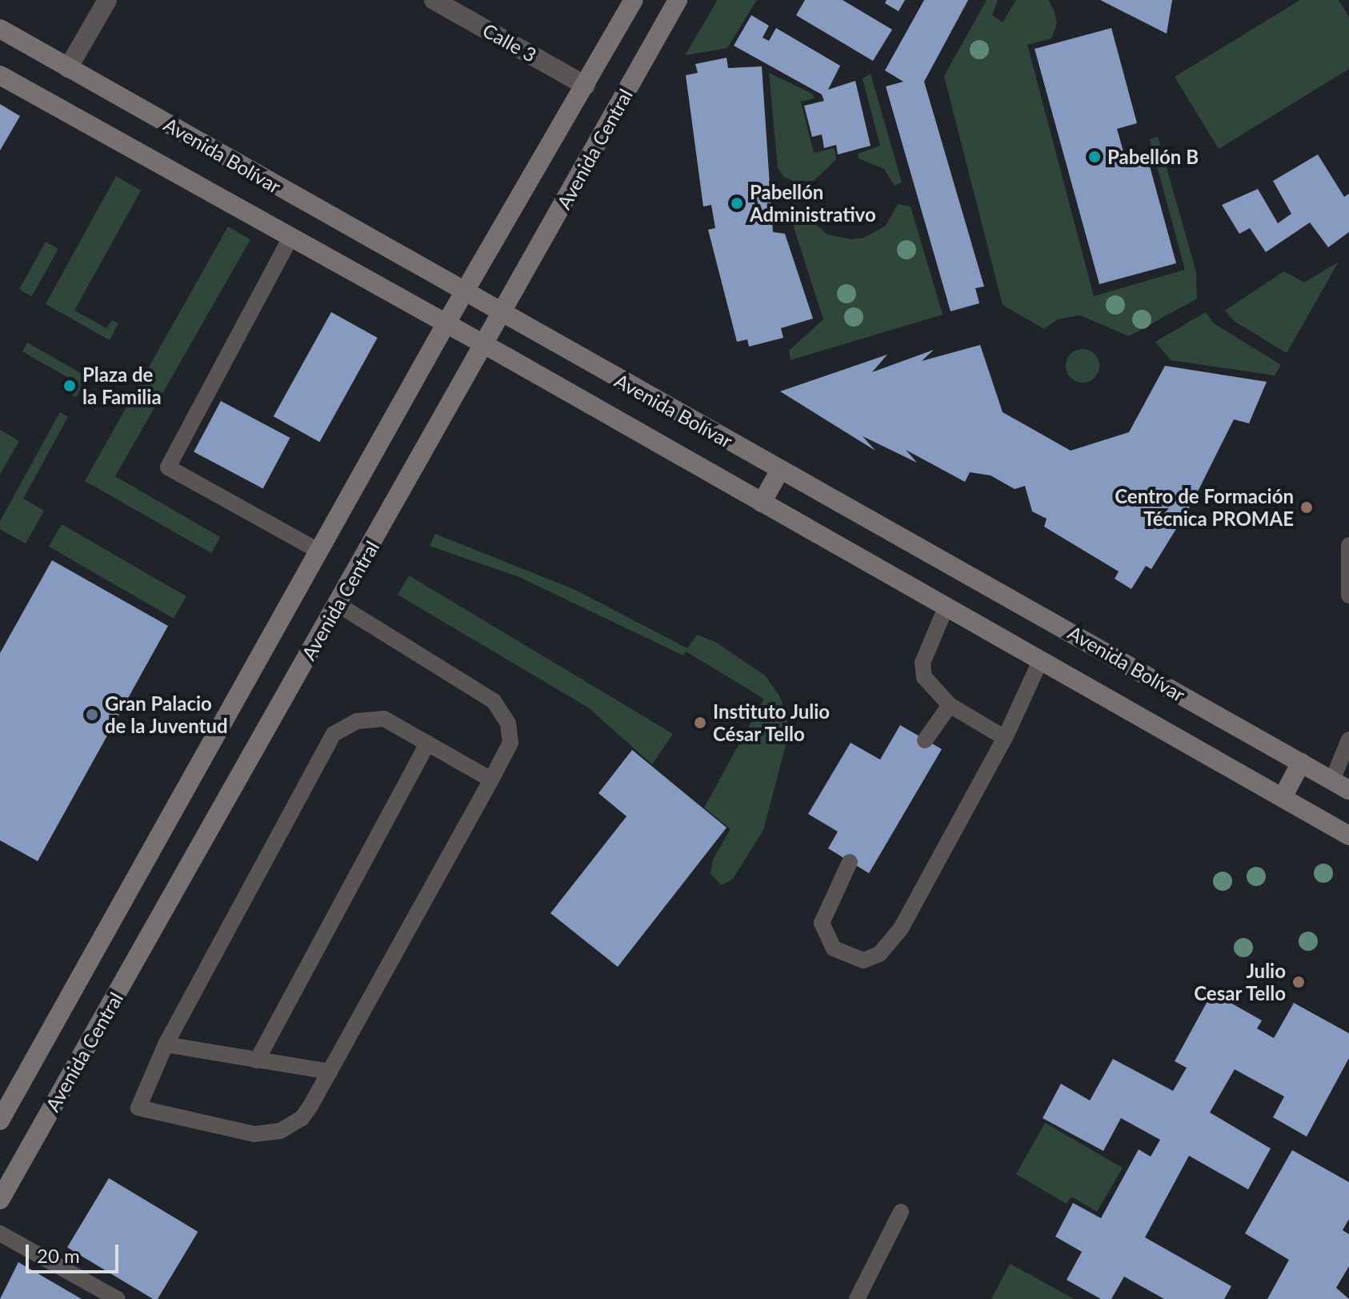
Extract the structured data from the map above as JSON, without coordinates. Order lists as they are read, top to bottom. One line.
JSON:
{"streets":{"street":["Calle 3","Avenida Central","Avenida Bolívar"]},"crossings":[["Calle 3","Avenida Central"],["Avenida Central","Avenida Bolívar"]],"places":["Pabellón B","Pabellón Administrativo","Plaza de la Familia","Centro de Formación Técnica PROMAE","Gran Palacio de la Juventud","Instituto Julio César Tello","Julio Cesar Tello"],"scale_bar":"20 m"}
